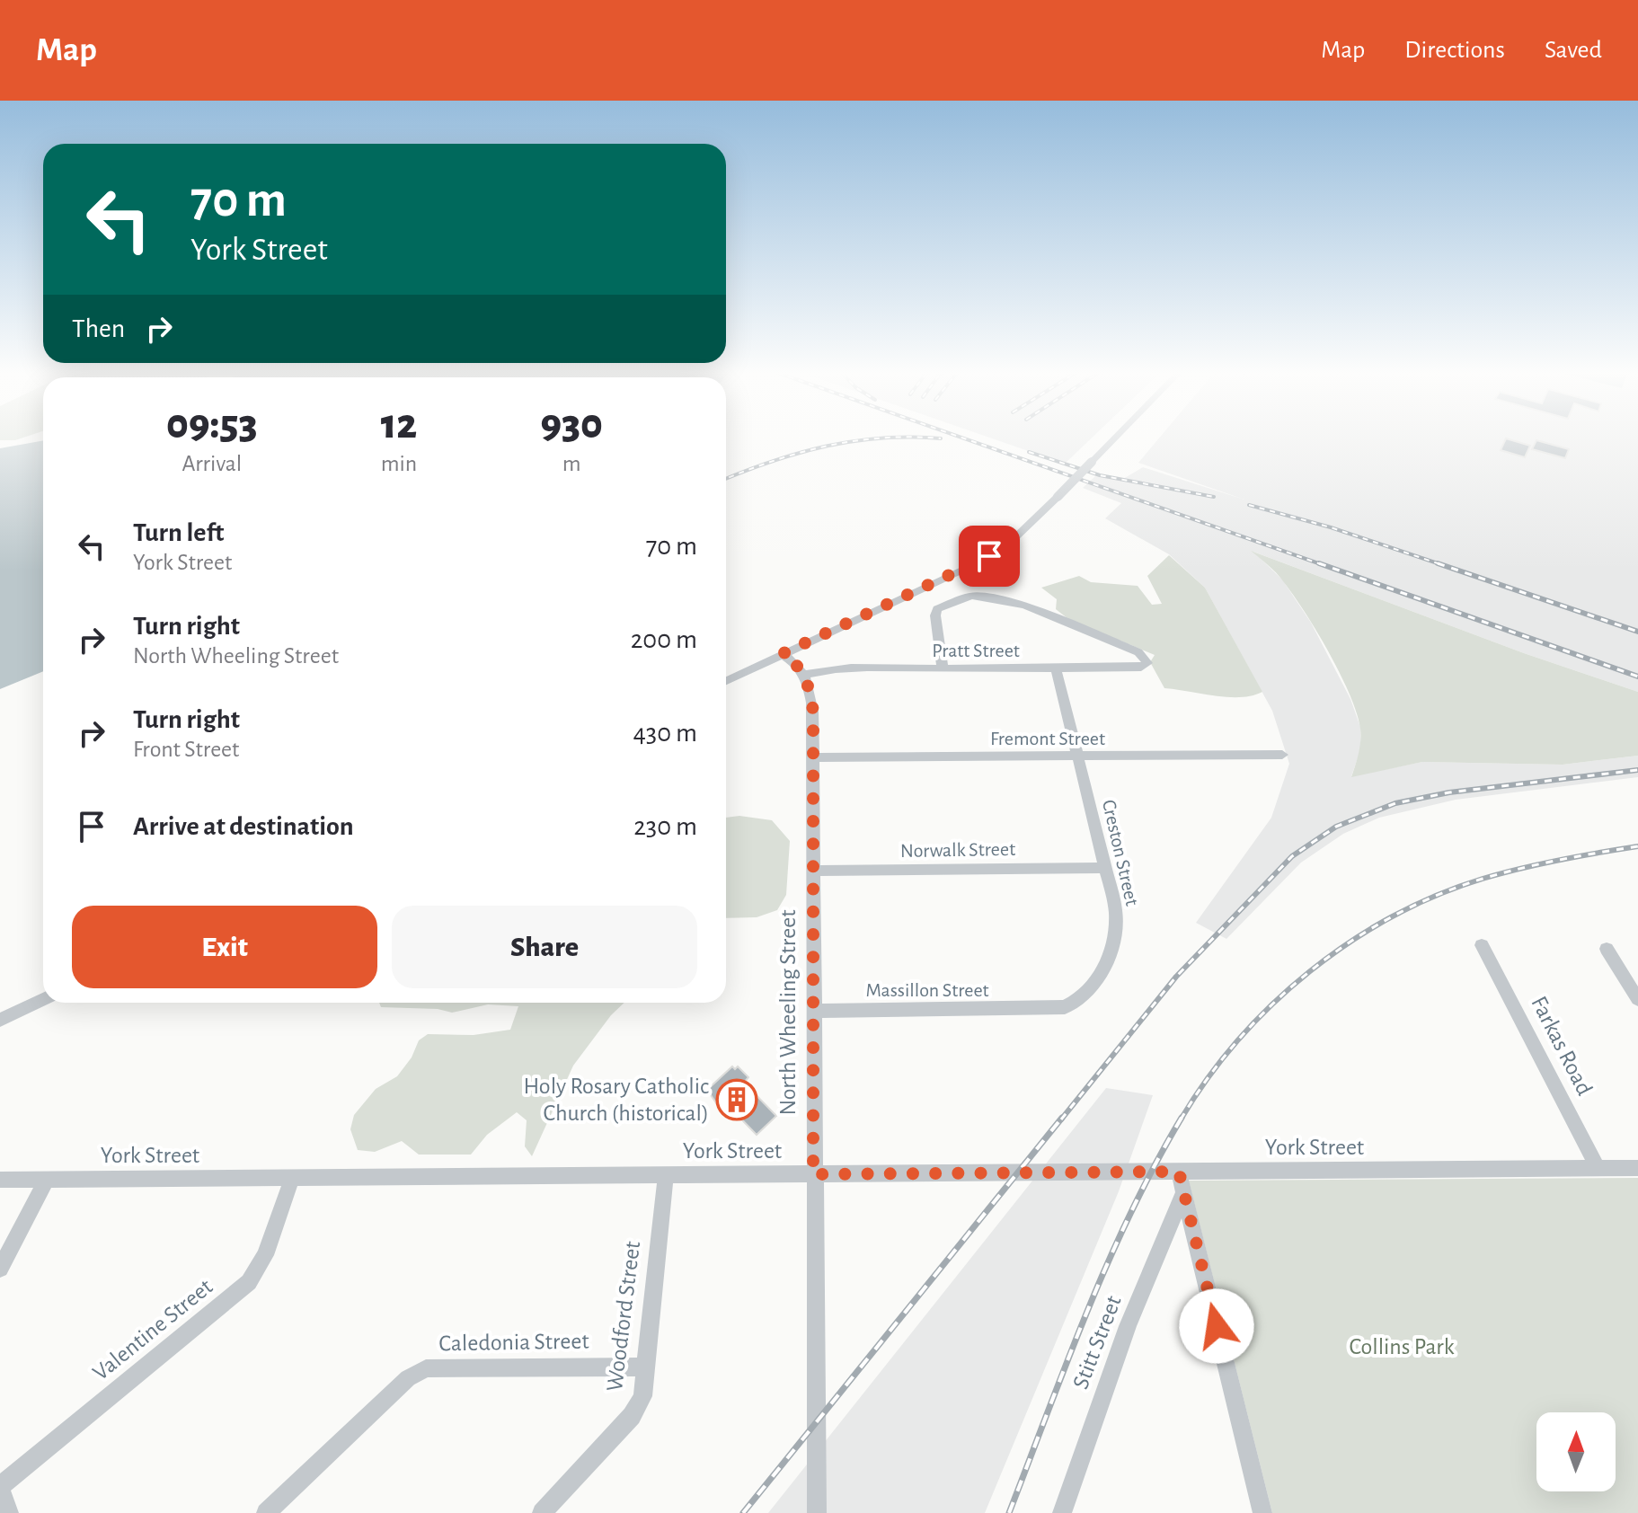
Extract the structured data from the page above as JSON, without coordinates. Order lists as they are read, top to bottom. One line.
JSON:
{"streets":{"street":["Pratt Street","Fremont Street","Norwalk Street","Creston Street","Massillon Street","North Wheeling Street","Farkas Road","York Street","Woodford Street","Valentine Street","Caledonia Street","Stitt Street"]},"crossings":[["Pratt Street","Creston Street"],["Pratt Street","North Wheeling Street"],["Fremont Street","Creston Street"],["Fremont Street","North Wheeling Street"],["Norwalk Street","Creston Street"],["Norwalk Street","North Wheeling Street"],["Creston Street","Massillon Street"],["Massillon Street","North Wheeling Street"],["North Wheeling Street","York Street"],["Farkas Road","York Street"],["York Street","Woodford Street"],["York Street","Valentine Street"],["Woodford Street","Caledonia Street"]],"parks":["Collins Park"],"places":{"building":["Holy Rosary Catholic Church (historical)"]},"north":"top","page":{"header":"Map","nav":["Map","Directions","Saved"],"turn":["70 m","York Street"],"then":"Then","eta":["09:53","Arrival","12","min","930","m"],"list":[{"name":"Turn left","note":"York Street","value":"70 m"},{"name":"Turn right","note":"North Wheeling Street","value":"200 m"},{"name":"Turn right","note":"Front Street","value":"430 m"},{"name":"Arrive at destination","value":"230 m"}],"buttons":["Exit","Share"]}}
